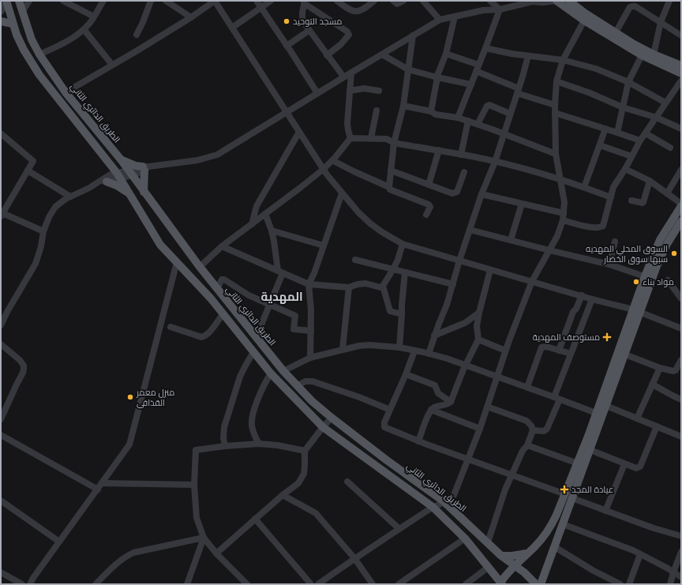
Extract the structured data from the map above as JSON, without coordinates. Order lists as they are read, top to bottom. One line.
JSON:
{"streets":{"main road":["الطريق الدائري الثاني"]},"districts":["المهدية"],"places":{"other":["مسجد التوحيد","السوق المحلي المهديه سبها سوق الخضار","مواد بناء","منزل معمر القذافى"],"health":["مستوصف المهدية","عيادة المجد"]}}
